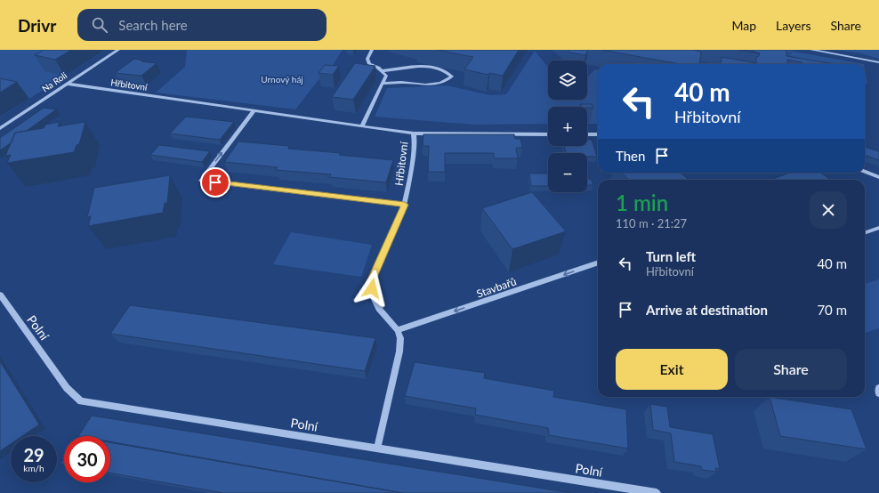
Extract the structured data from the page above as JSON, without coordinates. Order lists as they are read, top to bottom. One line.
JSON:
{"streets":{"street":["Na Roli","Hřbitovní","Stavbařů","Polní"]},"crossings":[["Na Roli","Hřbitovní"],["Hřbitovní","Stavbařů"]],"one_way":["Stavbařů"],"parks":["Urnový háj"],"page":{"header":"Drivr","search":"Search here","nav":["Map","Layers","Share"],"map_buttons":["+","−"],"turn":["40 m","Hřbitovní"],"then":"Then","heading":["1 min","110 m · 21:27"],"list":[{"name":"Turn left","note":"Hřbitovní","value":"40 m"},{"name":"Arrive at destination","value":"70 m"}],"buttons":["Exit","Share"],"speed":"29 km/h","limit":"30"}}
